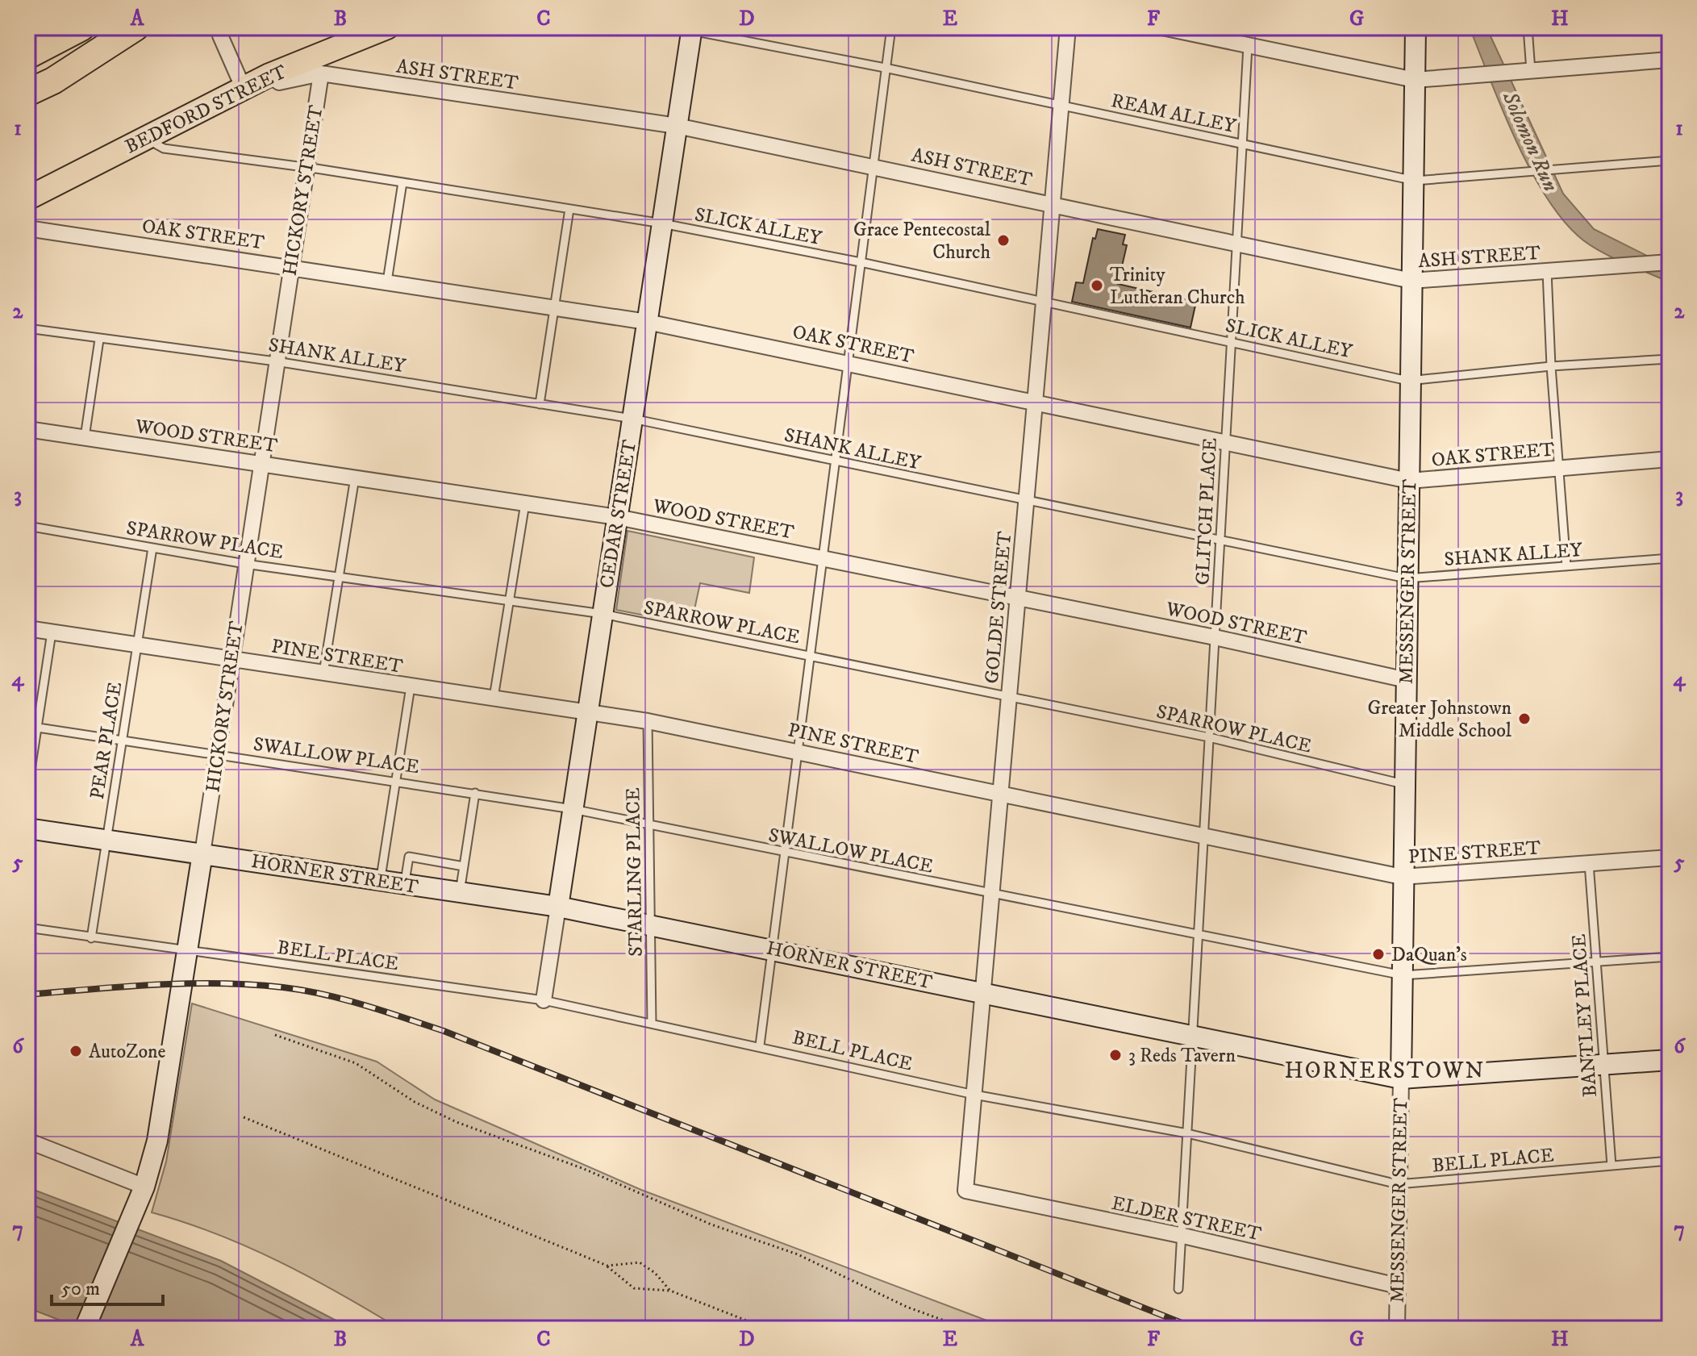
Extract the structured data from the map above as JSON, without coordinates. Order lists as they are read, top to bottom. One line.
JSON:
{"streets":{"main road":["BEDFORD STREET","HICKORY STREET","CEDAR STREET","MESSENGER STREET","HORNER STREET"],"street":["ASH STREET","OAK STREET","WOOD STREET","GOLDE STREET","PINE STREET","ELDER STREET"],"lane":["REAM ALLEY","SLICK ALLEY","SHANK ALLEY","GLITCH PLACE","SPARROW PLACE","PEAR PLACE","SWALLOW PLACE","STARLING PLACE","BELL PLACE","BANTLEY PLACE"]},"crossings":[["ASH STREET","BEDFORD STREET"],["ASH STREET","HICKORY STREET"],["ASH STREET","GLITCH PLACE"],["ASH STREET","CEDAR STREET"],["ASH STREET","MESSENGER STREET"],["ASH STREET","GOLDE STREET"],["BEDFORD STREET","SLICK ALLEY"],["REAM ALLEY","GLITCH PLACE"],["REAM ALLEY","CEDAR STREET"],["REAM ALLEY","MESSENGER STREET"],["REAM ALLEY","GOLDE STREET"],["HICKORY STREET","SLICK ALLEY"],["HICKORY STREET","OAK STREET"],["HICKORY STREET","SHANK ALLEY"],["HICKORY STREET","WOOD STREET"],["HICKORY STREET","SPARROW PLACE"],["HICKORY STREET","PINE STREET"],["HICKORY STREET","SWALLOW PLACE"],["HICKORY STREET","HORNER STREET"],["HICKORY STREET","BELL PLACE"],["SLICK ALLEY","GLITCH PLACE"],["SLICK ALLEY","CEDAR STREET"],["SLICK ALLEY","MESSENGER STREET"],["SLICK ALLEY","GOLDE STREET"],["OAK STREET","GLITCH PLACE"],["OAK STREET","CEDAR STREET"],["OAK STREET","MESSENGER STREET"],["OAK STREET","GOLDE STREET"],["SHANK ALLEY","GLITCH PLACE"],["SHANK ALLEY","CEDAR STREET"],["SHANK ALLEY","MESSENGER STREET"],["SHANK ALLEY","GOLDE STREET"],["WOOD STREET","GLITCH PLACE"],["WOOD STREET","CEDAR STREET"],["WOOD STREET","MESSENGER STREET"],["WOOD STREET","GOLDE STREET"],["GLITCH PLACE","SPARROW PLACE"],["GLITCH PLACE","PINE STREET"],["GLITCH PLACE","SWALLOW PLACE"],["GLITCH PLACE","HORNER STREET"],["GLITCH PLACE","BELL PLACE"],["GLITCH PLACE","ELDER STREET"],["CEDAR STREET","SPARROW PLACE"],["CEDAR STREET","PINE STREET"],["CEDAR STREET","SWALLOW PLACE"],["CEDAR STREET","HORNER STREET"],["CEDAR STREET","BELL PLACE"],["SPARROW PLACE","MESSENGER STREET"],["SPARROW PLACE","GOLDE STREET"],["SPARROW PLACE","PEAR PLACE"],["MESSENGER STREET","PINE STREET"],["MESSENGER STREET","SWALLOW PLACE"],["MESSENGER STREET","HORNER STREET"],["MESSENGER STREET","BELL PLACE"],["MESSENGER STREET","ELDER STREET"],["GOLDE STREET","PINE STREET"],["GOLDE STREET","SWALLOW PLACE"],["GOLDE STREET","HORNER STREET"],["GOLDE STREET","BELL PLACE"],["GOLDE STREET","ELDER STREET"],["PINE STREET","PEAR PLACE"],["PINE STREET","STARLING PLACE"],["PINE STREET","BANTLEY PLACE"],["PEAR PLACE","SWALLOW PLACE"],["PEAR PLACE","HORNER STREET"],["PEAR PLACE","BELL PLACE"],["SWALLOW PLACE","STARLING PLACE"],["SWALLOW PLACE","BANTLEY PLACE"],["STARLING PLACE","HORNER STREET"],["STARLING PLACE","BELL PLACE"],["HORNER STREET","BANTLEY PLACE"],["BELL PLACE","BANTLEY PLACE"]],"districts":["HORNERSTOWN"],"water":["Solomon Run"],"places":["Grace Pentecostal Church","Trinity Lutheran Church","Greater Johnstown Middle School","DaQuan's","AutoZone","3 Reds Tavern"],"scale_bar":"50 m","grid":{"columns":["A","B","C","D","E","F","G","H"],"rows":["1","2","3","4","5","6","7"]}}
